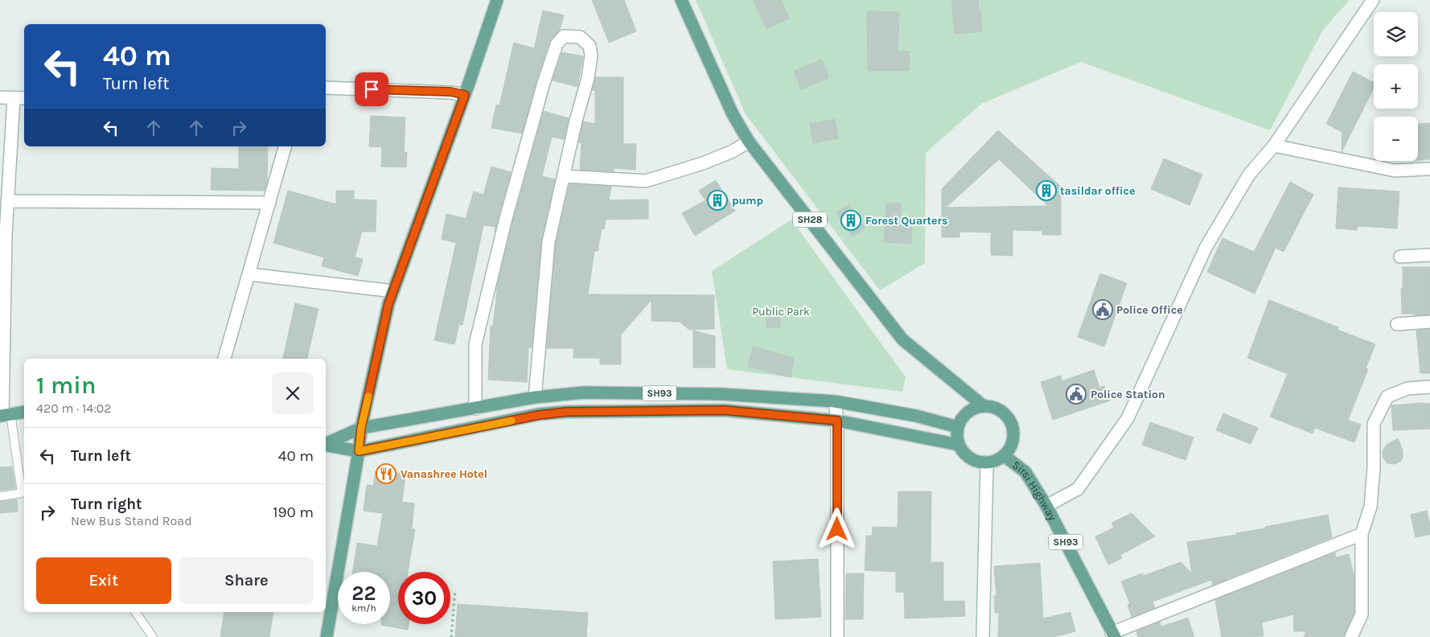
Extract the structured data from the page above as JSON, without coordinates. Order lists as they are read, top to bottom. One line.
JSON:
{"streets":{"main road":["SH28","SH93","Sirsi Highway"]},"crossings":[["SH28","SH93"],["SH28","Sirsi Highway"],["SH93","Sirsi Highway"]],"parks":["Public Park"],"places":{"building":["tasildar office","pump","Forest Quarters"],"public building":["Police Office","Police Station"],"restaurant":["Vanashree Hotel"]},"page":{"map_buttons":["+","−"],"turn":["40 m","Turn left"],"heading":["1 min","420 m · 14:02"],"list":[{"name":"Turn left","value":"40 m"},{"name":"Turn right","note":"New Bus Stand Road","value":"190 m"}],"buttons":["Exit","Share"],"speed":"22 km/h","limit":"30"}}
